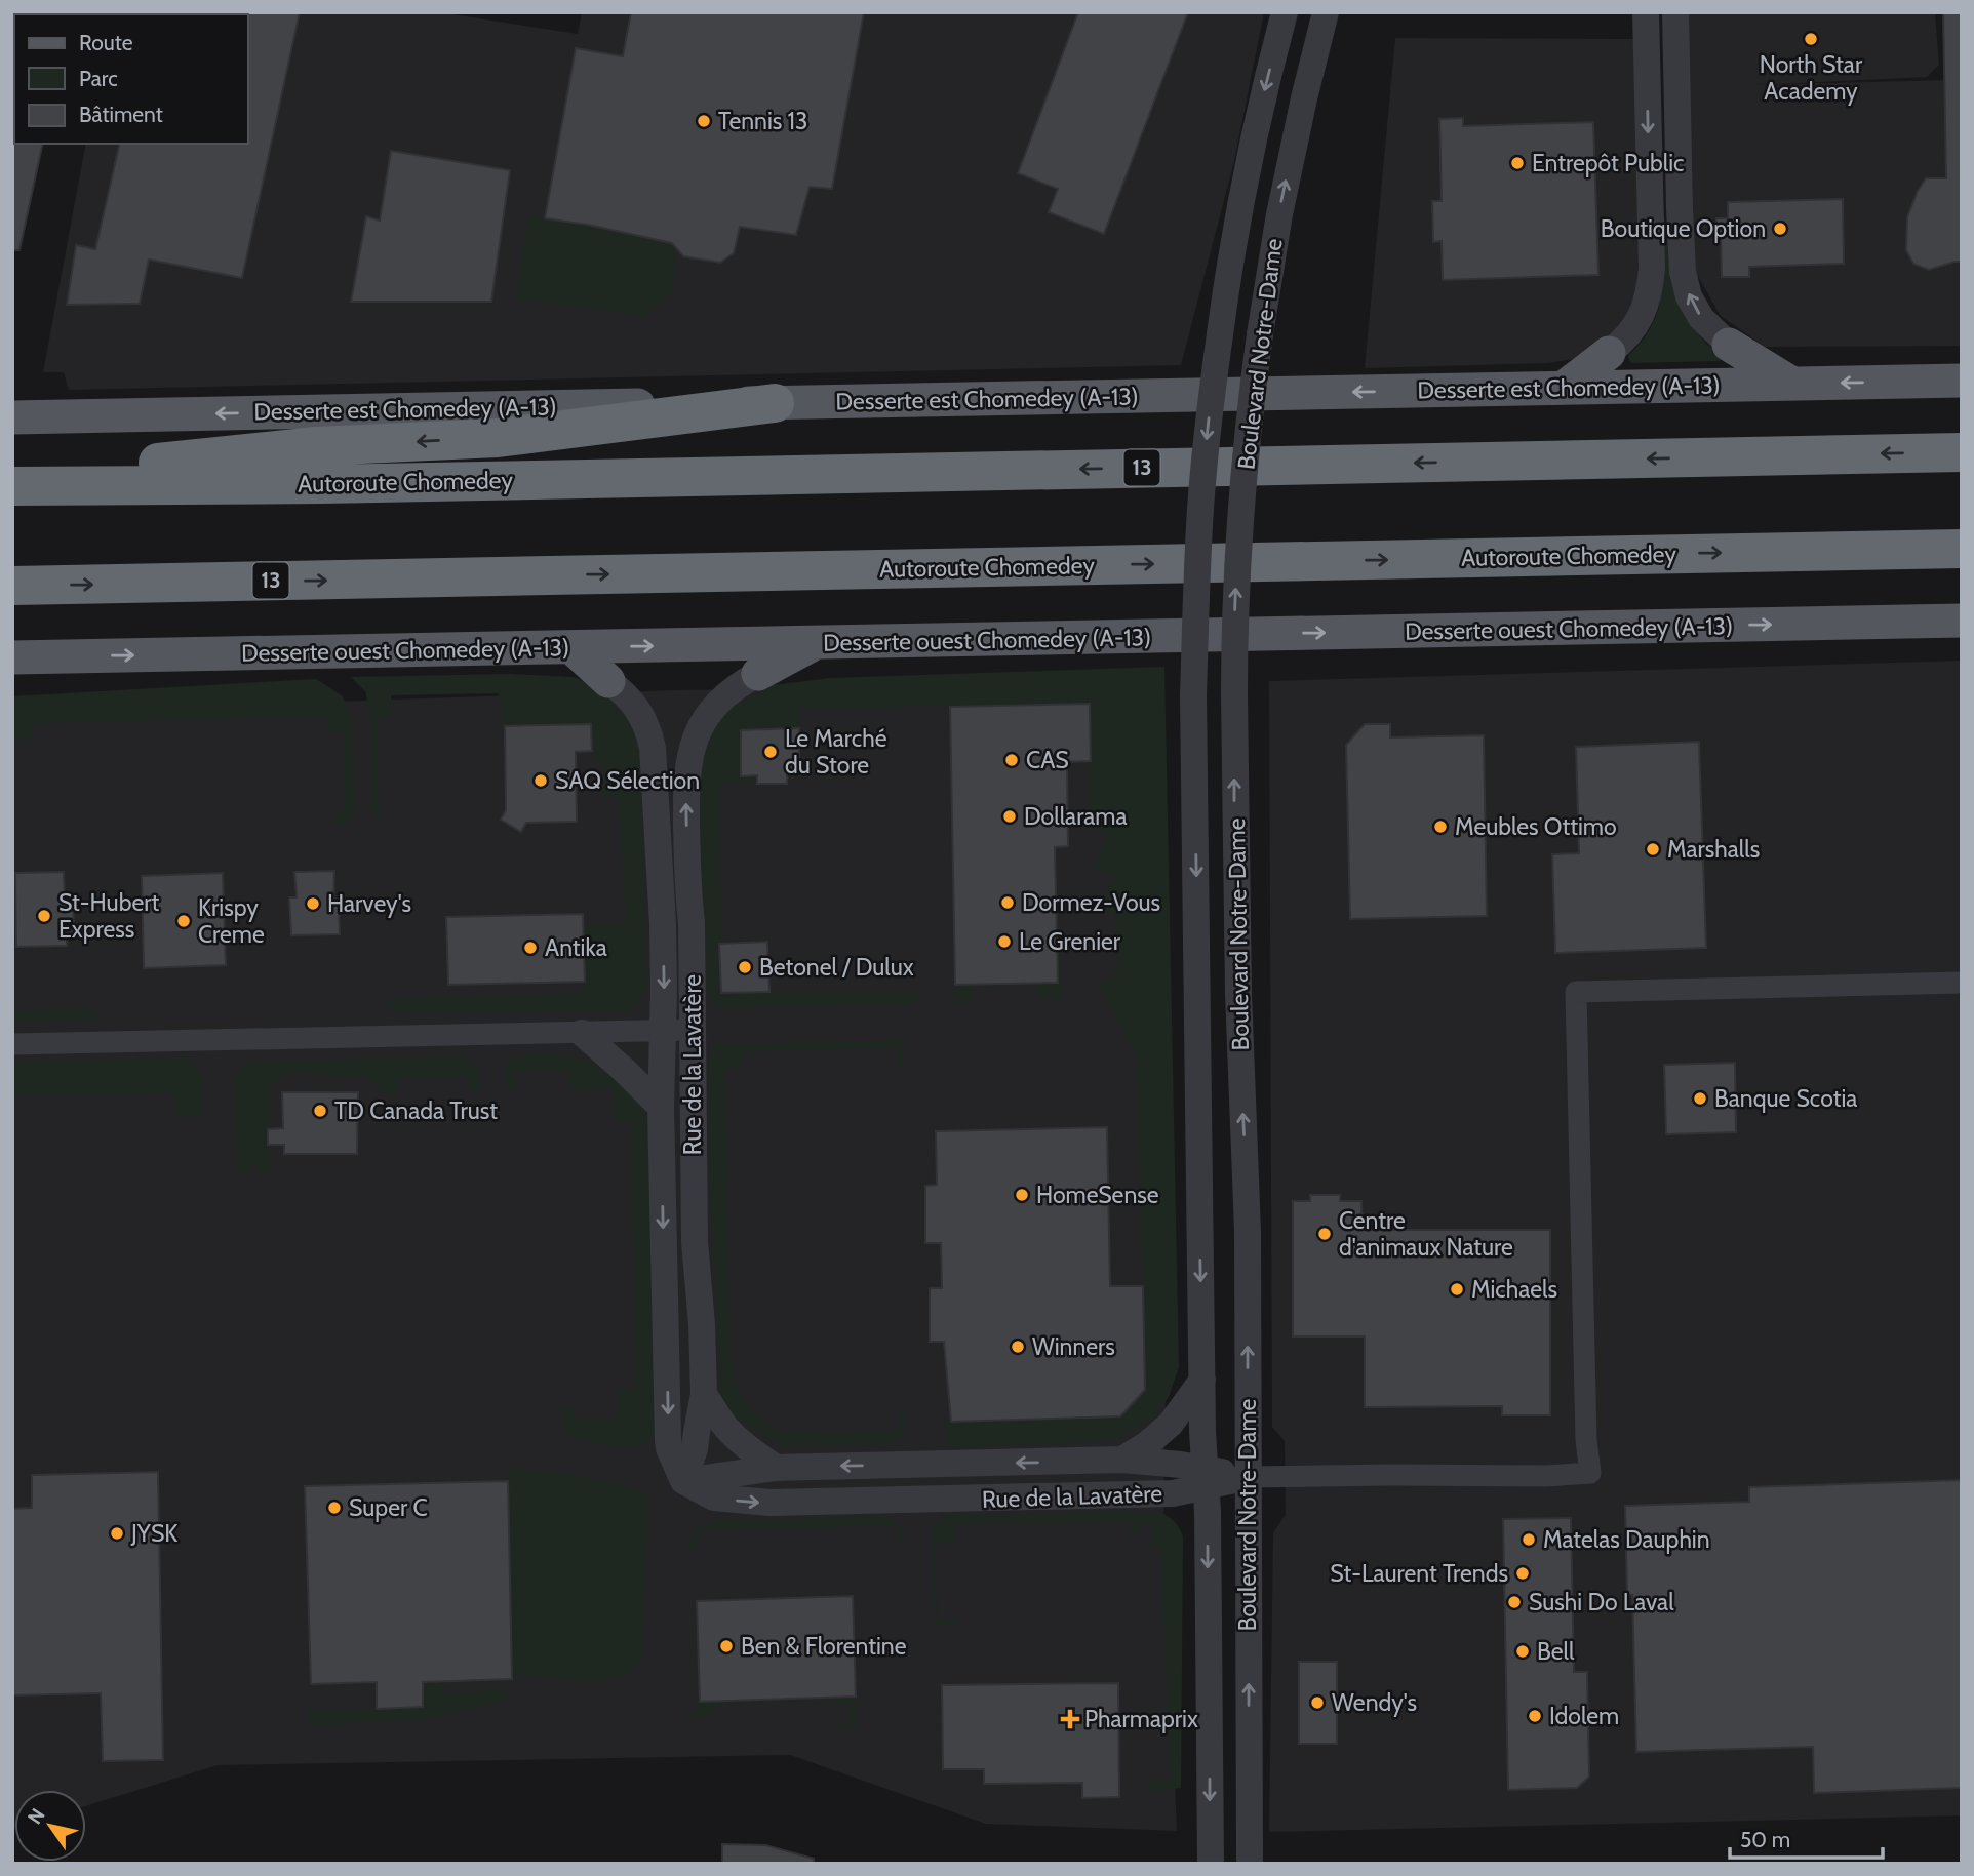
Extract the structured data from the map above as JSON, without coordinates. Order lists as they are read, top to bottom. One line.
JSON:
{"streets":{"highway":["13","Autoroute Chomedey"],"main road":["Desserte est Chomedey (A-13)","Desserte ouest Chomedey (A-13)"],"street":["Boulevard Notre-Dame","Rue de la Lavatère"]},"crossings":[["Boulevard Notre-Dame","Rue de la Lavatère"]],"one_way":["Desserte est Chomedey (A-13)","Desserte ouest Chomedey (A-13)"],"places":{"other":["North Star Academy","Tennis 13","Entrepôt Public","Boutique Option","Le Marché du Store","CAS","SAQ Sélection","Dollarama","Meubles Ottimo","Marshalls","Dormez-Vous","Harvey's","St-Hubert Express","Krispy Creme","Le Grenier","Antika","Betonel / Dulux","Banque Scotia","TD Canada Trust","HomeSense","Centre d'animaux Nature","Michaels","Winners","Super C","JYSK","Matelas Dauphin","St-Laurent Trends","Sushi Do Laval","Ben & Florentine","Bell","Wendy's","Idolem"],"health":["Pharmaprix"]},"legend":["Route","Parc","Bâtiment"],"scale_bar":"50 m","north":"top left"}
